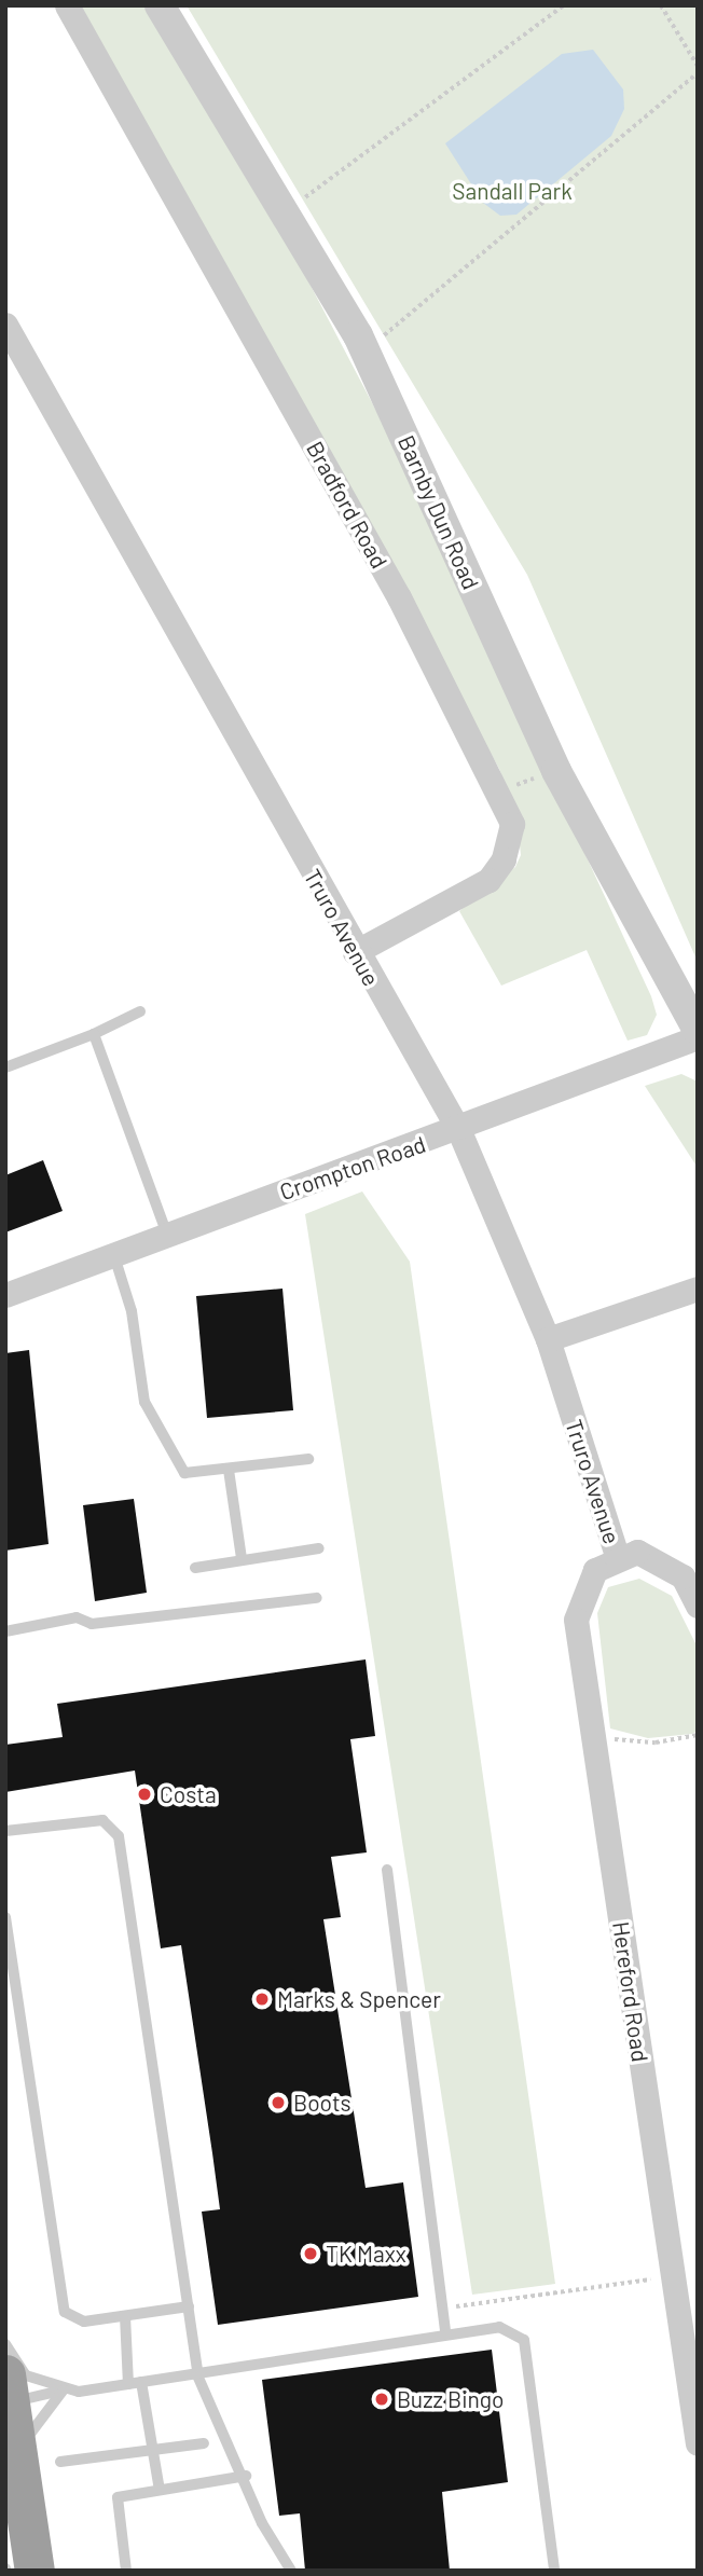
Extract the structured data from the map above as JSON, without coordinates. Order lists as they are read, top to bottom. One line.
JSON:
{"streets":{"street":["Bradford Road","Barnby Dun Road","Truro Avenue","Crompton Road","Hereford Road"]},"crossings":[["Bradford Road","Truro Avenue"],["Truro Avenue","Crompton Road"],["Truro Avenue","Hereford Road"]],"parks":["Sandall Park"],"places":["Costa","Marks & Spencer","Boots","TK Maxx","Buzz Bingo"]}
